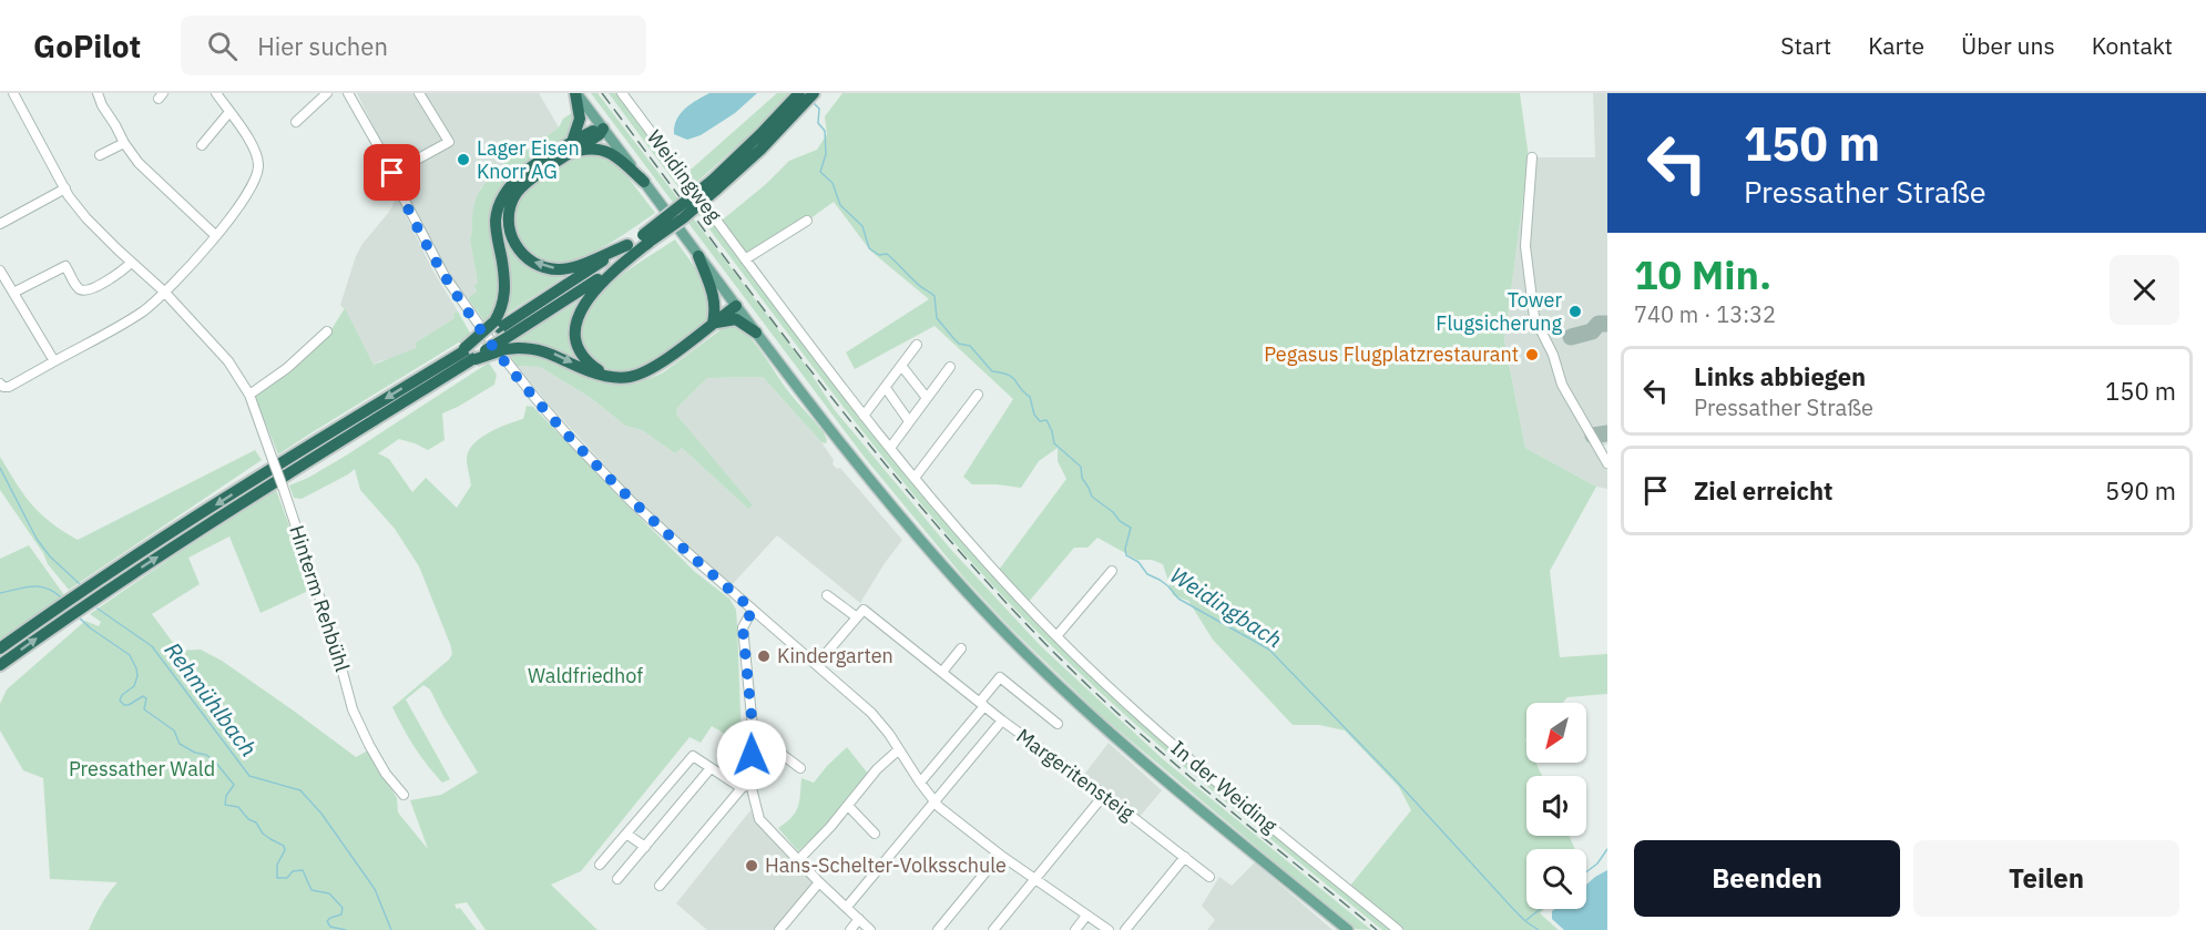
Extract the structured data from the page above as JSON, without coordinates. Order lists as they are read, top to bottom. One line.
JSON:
{"streets":{"street":["Weidingweg","Hinterm Rehbühl","Margeritensteig","In der Weiding"]},"crossings":[["Weidingweg","In der Weiding"]],"water":["Weidingbach","Rehmühlbach"],"parks":["Waldfriedhof","Pressather Wald"],"places":["Lager Eisen Knorr AG","Tower Flugsicherung","Pegasus Flugplatzrestaurant","Kindergarten","Hans-Schelter-Volksschule"],"north":"bottom left","page":{"header":"GoPilot","search":"Hier suchen","nav":["Start","Karte","Über uns","Kontakt"],"turn":["150 m","Pressather Straße"],"heading":["10 Min.","740 m · 13:32"],"list":[{"name":"Links abbiegen","note":"Pressather Straße","value":"150 m"},{"name":"Ziel erreicht","value":"590 m"}],"buttons":["Beenden","Teilen"]}}
